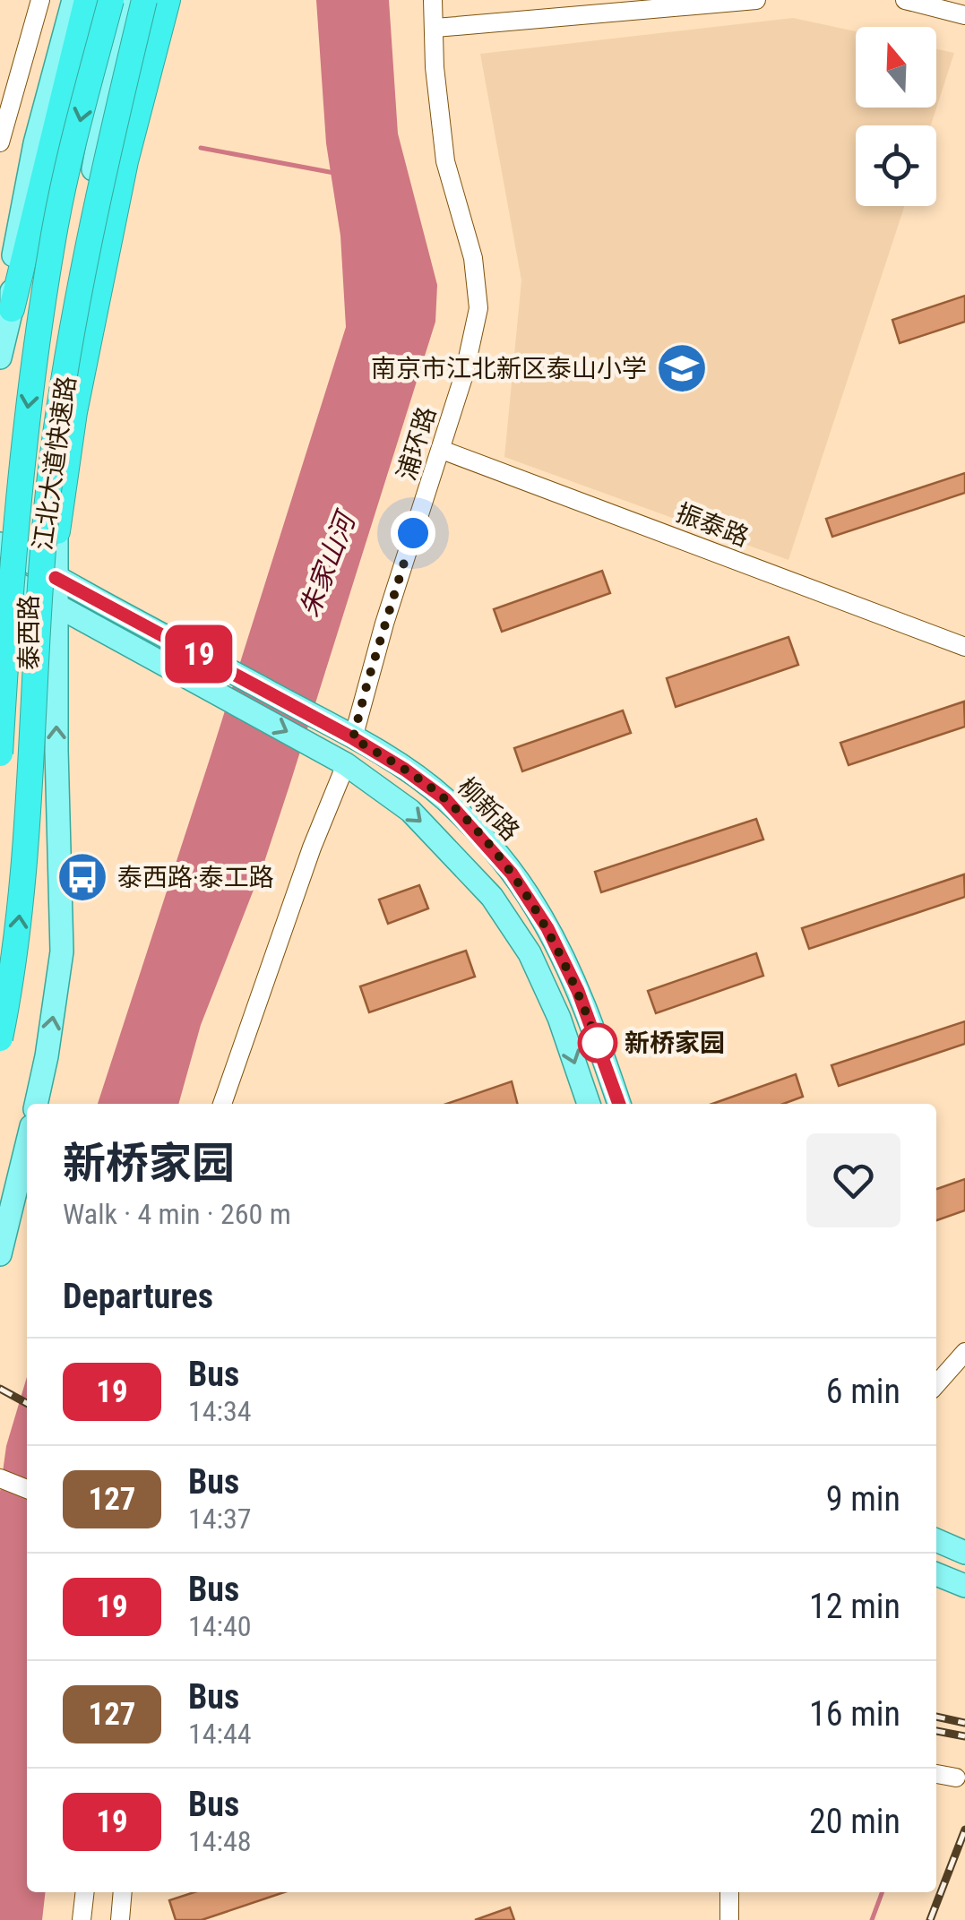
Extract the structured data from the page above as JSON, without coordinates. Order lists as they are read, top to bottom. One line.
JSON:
{"streets":{"highway":["江北大道快速路"],"main road":["泰西路","柳新路"],"street":["浦环路","振泰路"]},"crossings":[["浦环路","振泰路"],["浦环路","柳新路"],["泰西路","柳新路"]],"one_way":["泰西路"],"water":["朱家山河"],"places":{"school or university":["南京市江北新区泰山小学"],"bus stop":["泰西路·泰工路"],"other":["新桥家园"]},"lines":["bus line 19"],"north":"top","page":{"on_map":"19","heading":[["新桥家园","Walk · 4 min · 260 m"],"Departures"],"list":[{"mark":"19","name":"Bus","note":"14:34","value":"6 min"},{"mark":"127","name":"Bus","note":"14:37","value":"9 min"},{"mark":"19","name":"Bus","note":"14:40","value":"12 min"},{"mark":"127","name":"Bus","note":"14:44","value":"16 min"},{"mark":"19","name":"Bus","note":"14:48","value":"20 min"}]}}
